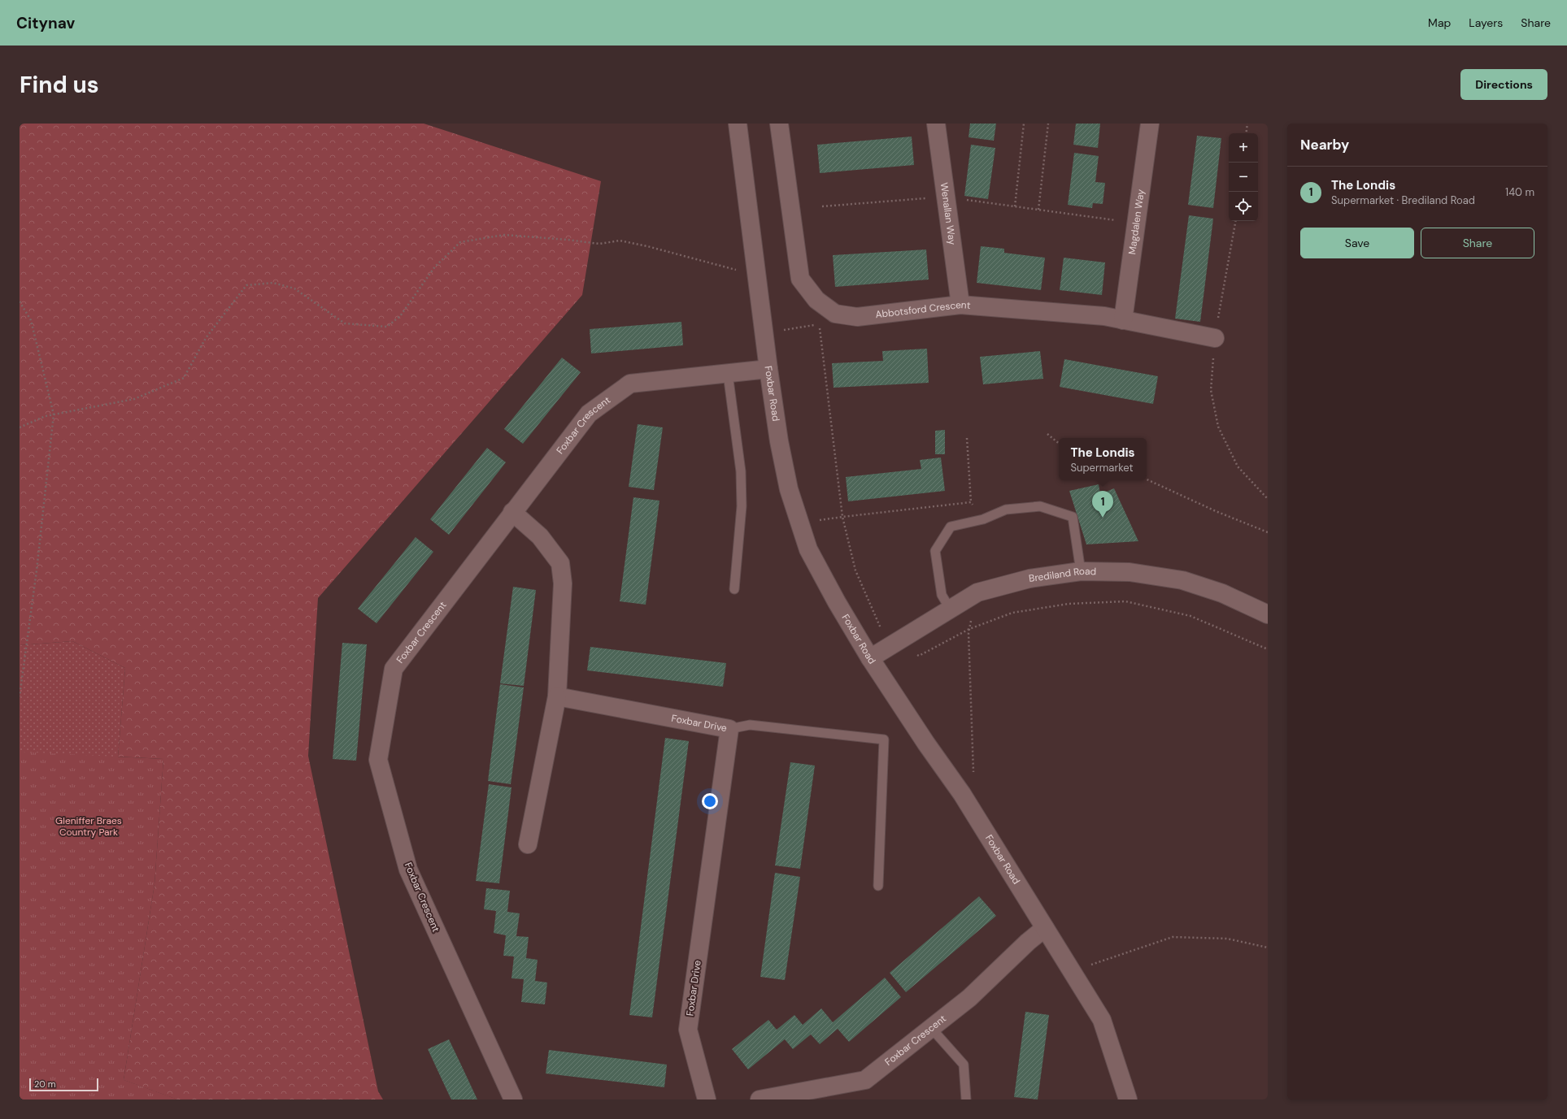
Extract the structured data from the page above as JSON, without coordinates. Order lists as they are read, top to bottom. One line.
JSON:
{"streets":{"street":["Wenallan Way","Magdalen Way","Abbotsford Crescent","Foxbar Road","Foxbar Crescent","Brediland Road","Foxbar Drive"]},"crossings":[["Wenallan Way","Abbotsford Crescent"],["Magdalen Way","Abbotsford Crescent"],["Foxbar Road","Foxbar Crescent"],["Foxbar Road","Brediland Road"]],"parks":["Gleniffer Braes Country Park"],"scale_bar":"20 m","page":{"header":"Citynav","nav":["Map","Layers","Share"],"buttons":["Directions",["Save","Share"]],"title":"Find us","heading":"Nearby","map_buttons":["+","−"],"list":[{"mark":"1","name":"The Londis","note":"Supermarket · Brediland Road","value":"140 m"}],"popup":["The Londis","Supermarket"],"pins":"1","scale":"20 m"}}
